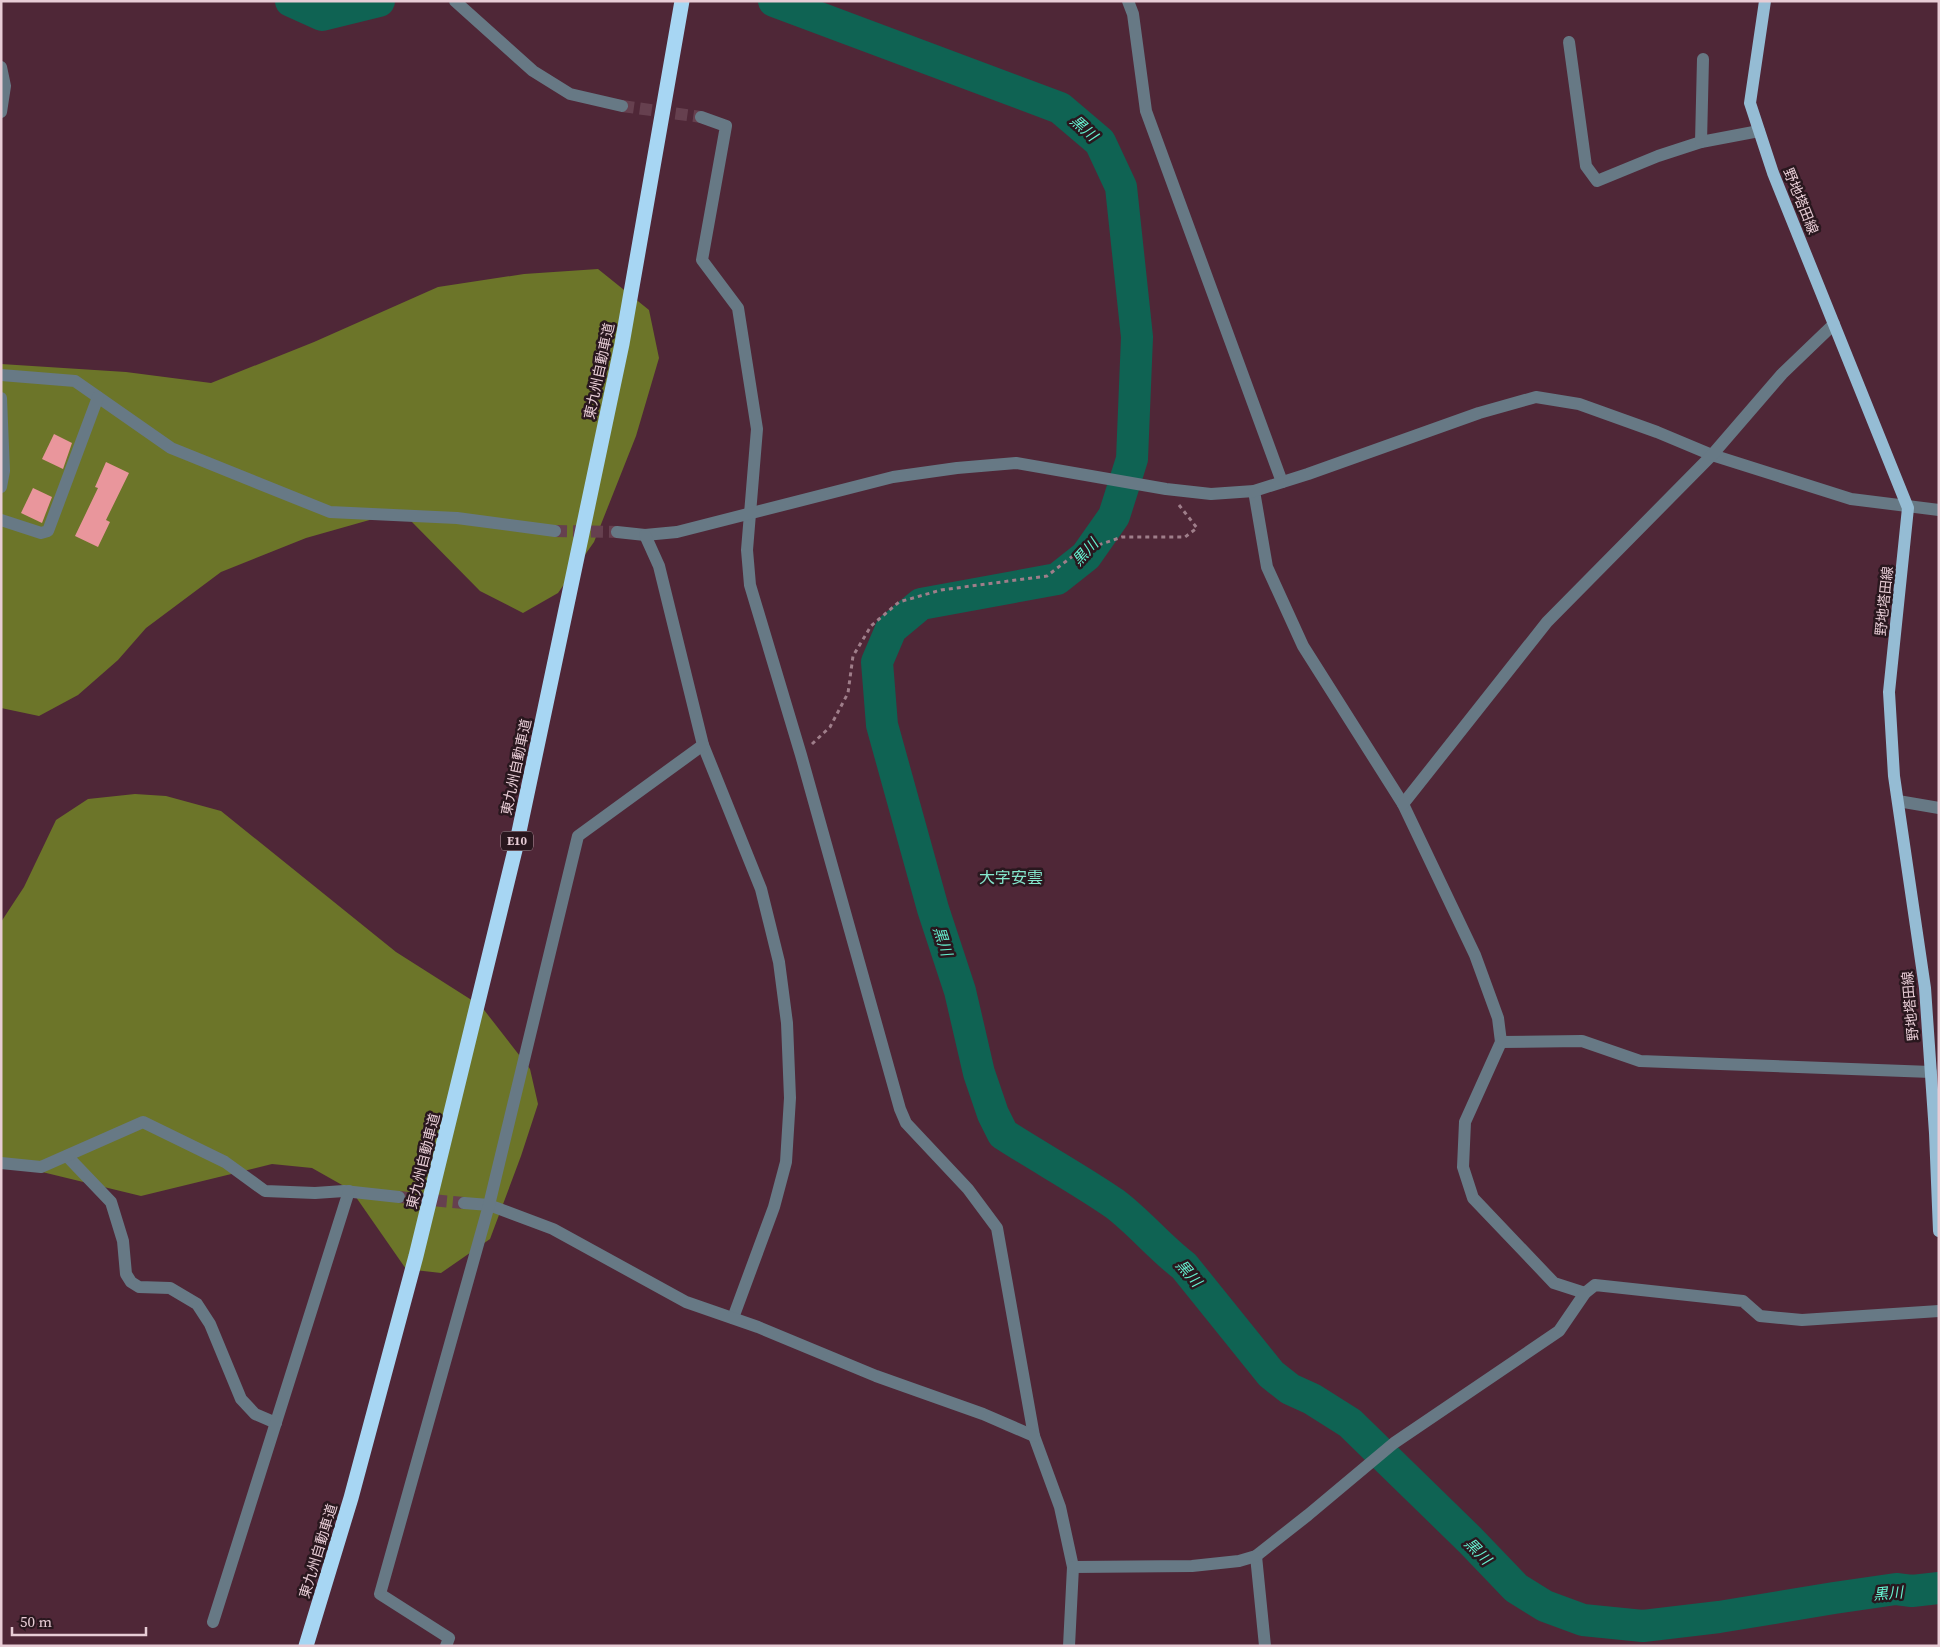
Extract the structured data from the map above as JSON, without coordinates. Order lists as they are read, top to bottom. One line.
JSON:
{"streets":{"highway":["東九州自動車道","E10"],"main road":["野地塔田線"]},"districts":["大字安雲"],"water":["黒川"],"scale_bar":"50 m"}
